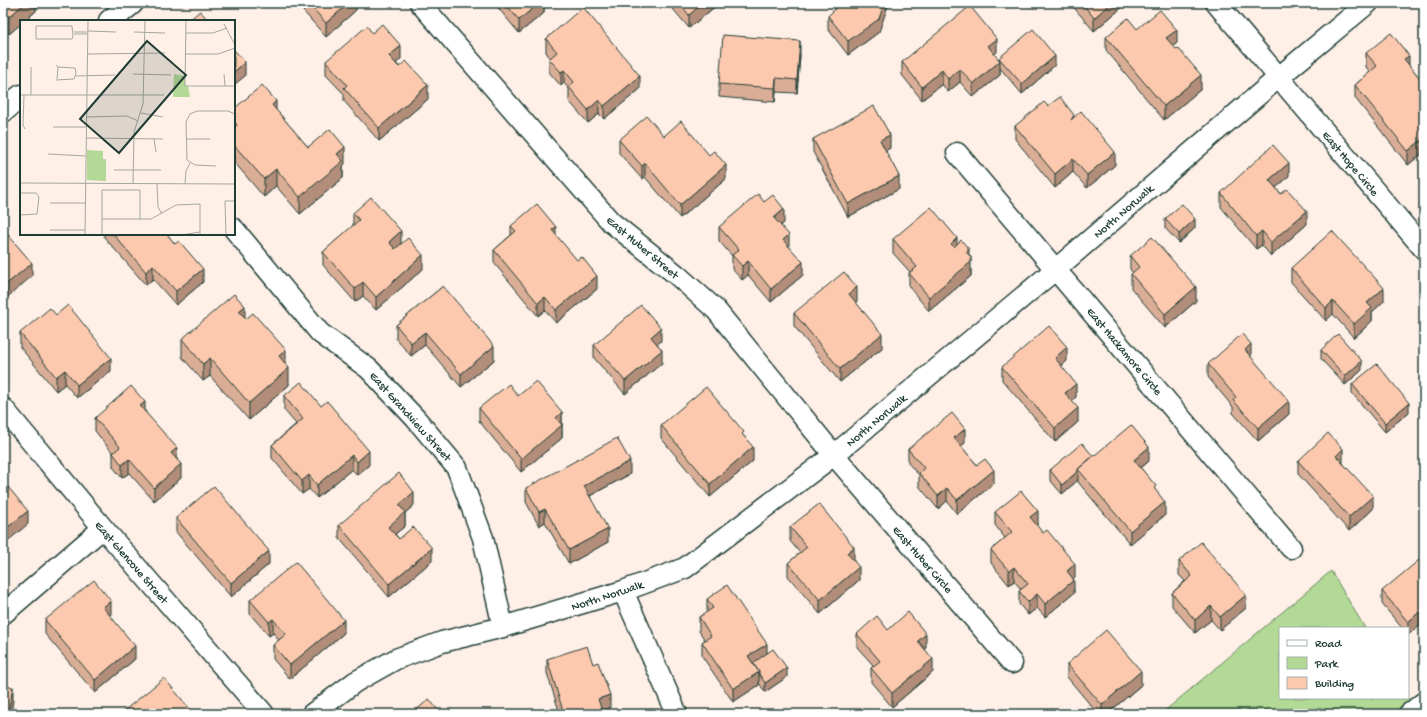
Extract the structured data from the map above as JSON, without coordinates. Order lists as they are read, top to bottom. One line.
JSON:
{"streets":{"street":["East Hope Circle","North Norwalk","East Huber Street","East Hackamore Circle","East Grandview Street","East Huber Circle","East Glencove Street"]},"crossings":[["East Hope Circle","North Norwalk"],["North Norwalk","East Huber Street"],["North Norwalk","East Hackamore Circle"],["North Norwalk","East Grandview Street"],["North Norwalk","East Huber Circle"],["East Huber Street","East Huber Circle"]],"legend":["Road","Park","Building"]}
